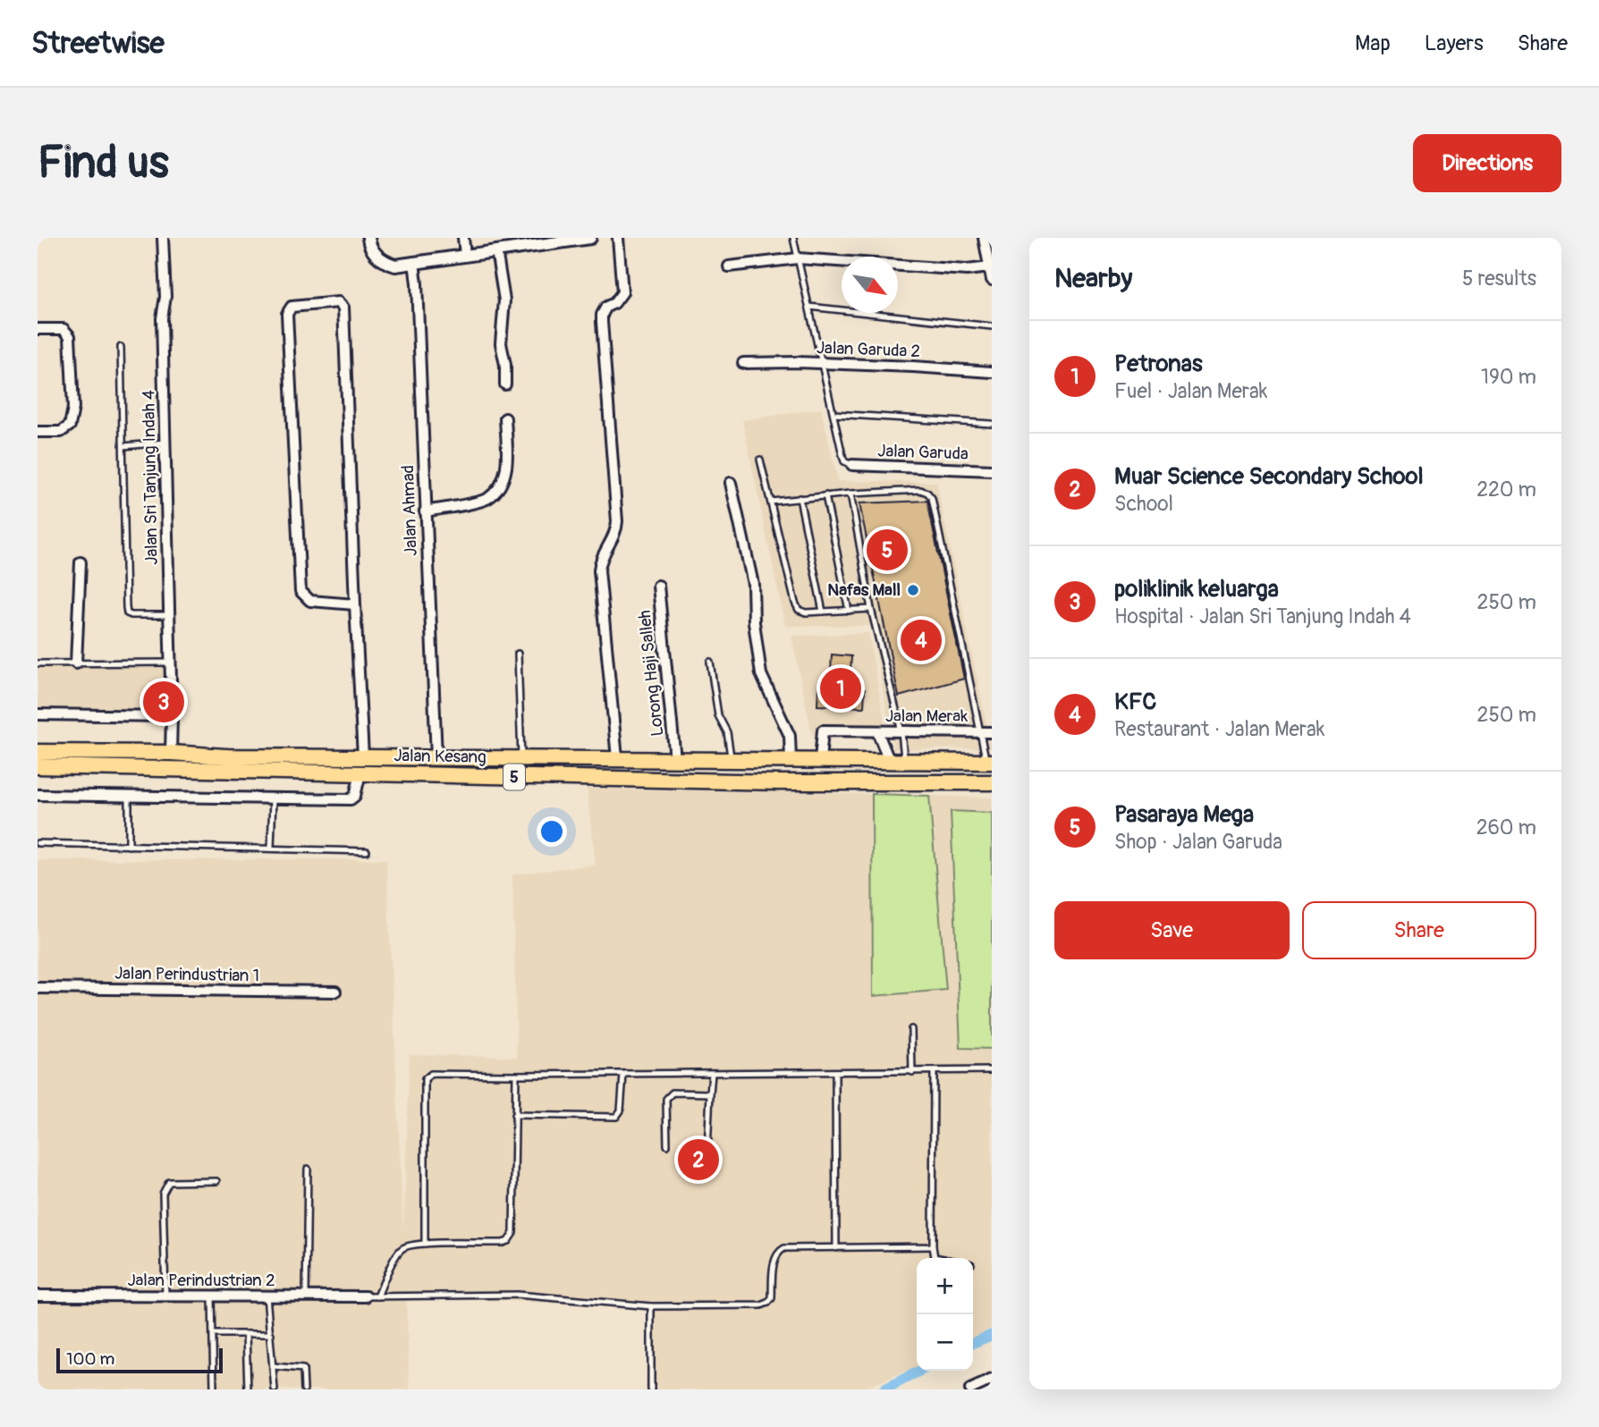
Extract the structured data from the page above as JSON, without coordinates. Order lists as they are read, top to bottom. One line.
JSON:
{"streets":{"main road":["Jalan Kesang","5"],"street":["Jalan Garuda 2","Jalan Garuda","Jalan Sri Tanjung Indah 4","Jalan Ahmad","Lorong Haji Salleh","Jalan Merak","Jalan Perindustrian 1","Jalan Perindustrian 2"]},"crossings":[["Jalan Sri Tanjung Indah 4","Jalan Kesang"],["Jalan Ahmad","Jalan Kesang"],["Lorong Haji Salleh","Jalan Kesang"],["Jalan Merak","Jalan Kesang"]],"places":["Nafas Mall"],"scale_bar":"100 m","north":"bottom right","page":{"header":"Streetwise","nav":["Map","Layers","Share"],"buttons":["Directions",["Save","Share"]],"title":"Find us","heading":["Nearby","5 results"],"list":[{"mark":"1","name":"Petronas","note":"Fuel · Jalan Merak","value":"190 m"},{"mark":"2","name":"Muar Science Secondary School","note":"School","value":"220 m"},{"mark":"3","name":"poliklinik keluarga","note":"Hospital · Jalan Sri Tanjung Indah 4","value":"250 m"},{"mark":"4","name":"KFC","note":"Restaurant · Jalan Merak","value":"250 m"},{"mark":"5","name":"Pasaraya Mega","note":"Shop · Jalan Garuda","value":"260 m"}],"pins":["5","4","1","3","2"],"map_buttons":["+","−"],"scale":"100 m"}}
